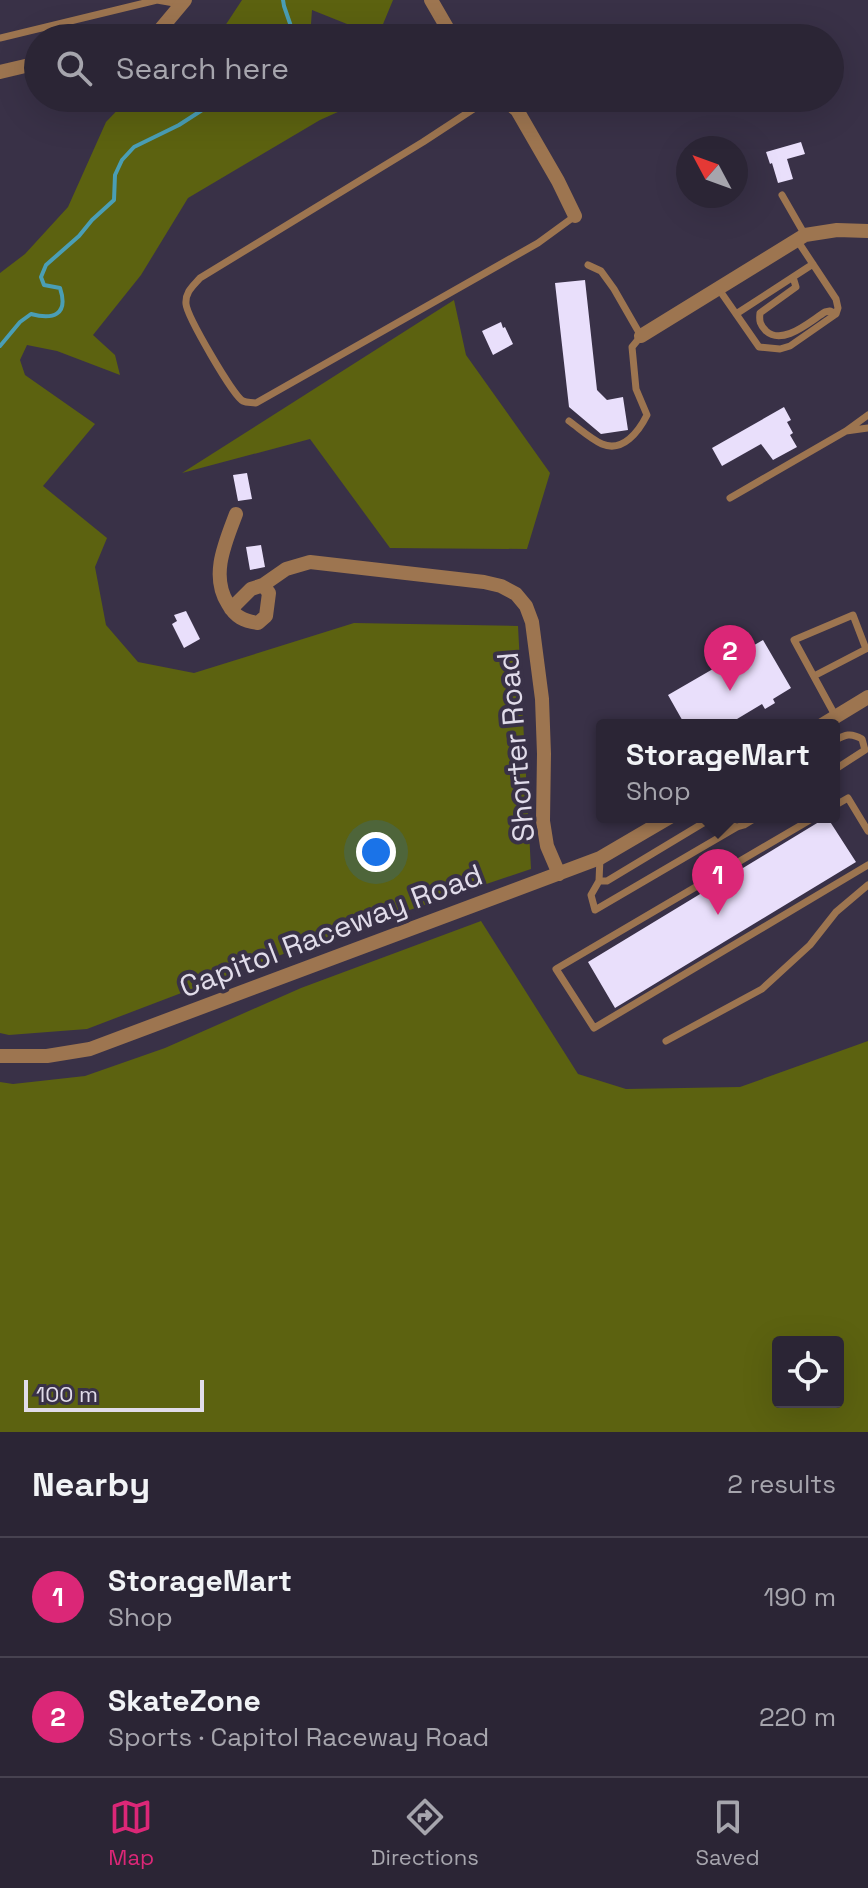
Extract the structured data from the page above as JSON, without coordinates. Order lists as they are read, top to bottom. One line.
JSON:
{"streets":{"street":["Shorter Road","Capitol Raceway Road"]},"crossings":[["Shorter Road","Capitol Raceway Road"]],"scale_bar":"100 m","north":"top left","page":{"search":"Search here","pins":["2","1"],"popup":["StorageMart","Shop"],"scale":"100 m","heading":["Nearby","2 results"],"list":[{"mark":"1","name":"StorageMart","note":"Shop","value":"190 m"},{"mark":"2","name":"SkateZone","note":"Sports · Capitol Raceway Road","value":"220 m"}],"nav":["Map","Directions","Saved"]}}
